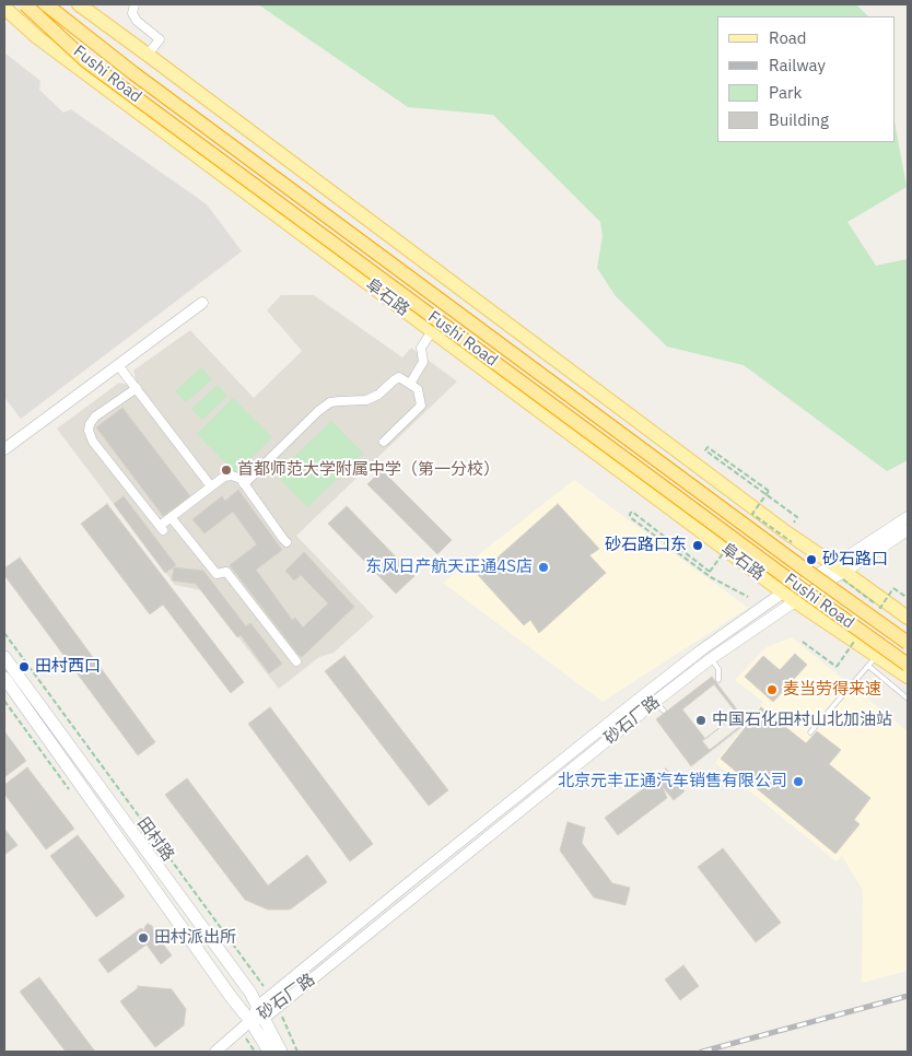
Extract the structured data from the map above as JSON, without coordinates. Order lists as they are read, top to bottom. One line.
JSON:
{"streets":{"highway":["Fushi Road"],"main road":["阜石路","田村路"],"street":["砂石厂路"]},"crossings":[["阜石路","砂石厂路"],["砂石厂路","田村路"]],"places":["首都师范大学附属中学（第一分校）","砂石路口东","砂石路口","东风日产航天正通4S店","田村西口","麦当劳得来速","中国石化田村山北加油站","北京元丰正通汽车销售有限公司","田村派出所"],"legend":["Road","Railway","Park","Building"]}
